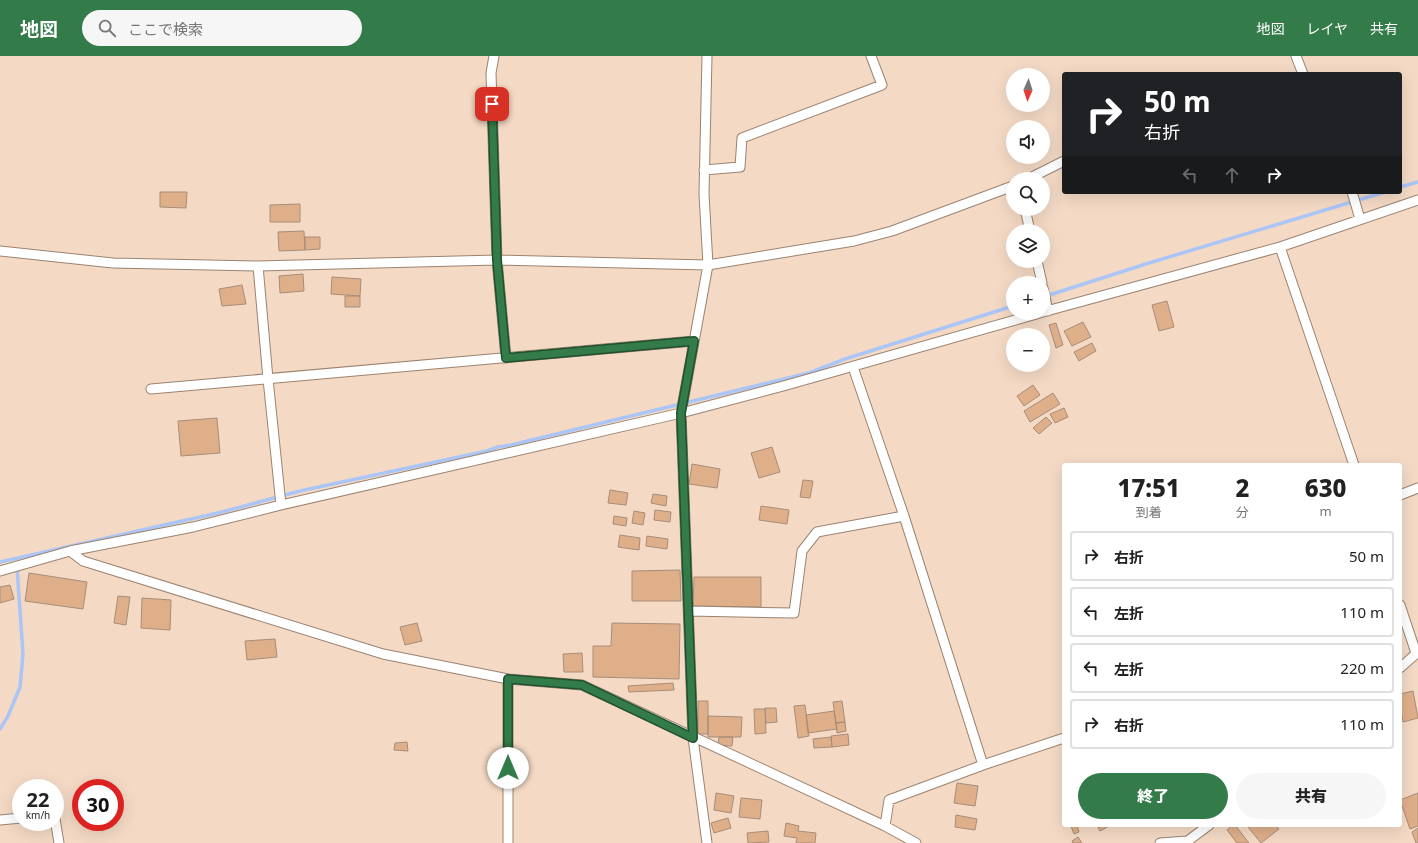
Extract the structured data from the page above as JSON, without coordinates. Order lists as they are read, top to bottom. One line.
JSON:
{"north":"bottom","page":{"header":"地図","search":"ここで検索","nav":["地図","レイヤ","共有"],"map_buttons":["+","−"],"turn":["50 m","右折"],"eta":["17:51","到着","2","分","630","m"],"list":[{"name":"右折","value":"50 m"},{"name":"左折","value":"110 m"},{"name":"左折","value":"220 m"},{"name":"右折","value":"110 m"}],"buttons":["終了","共有"],"speed":"22 km/h","limit":"30"}}
